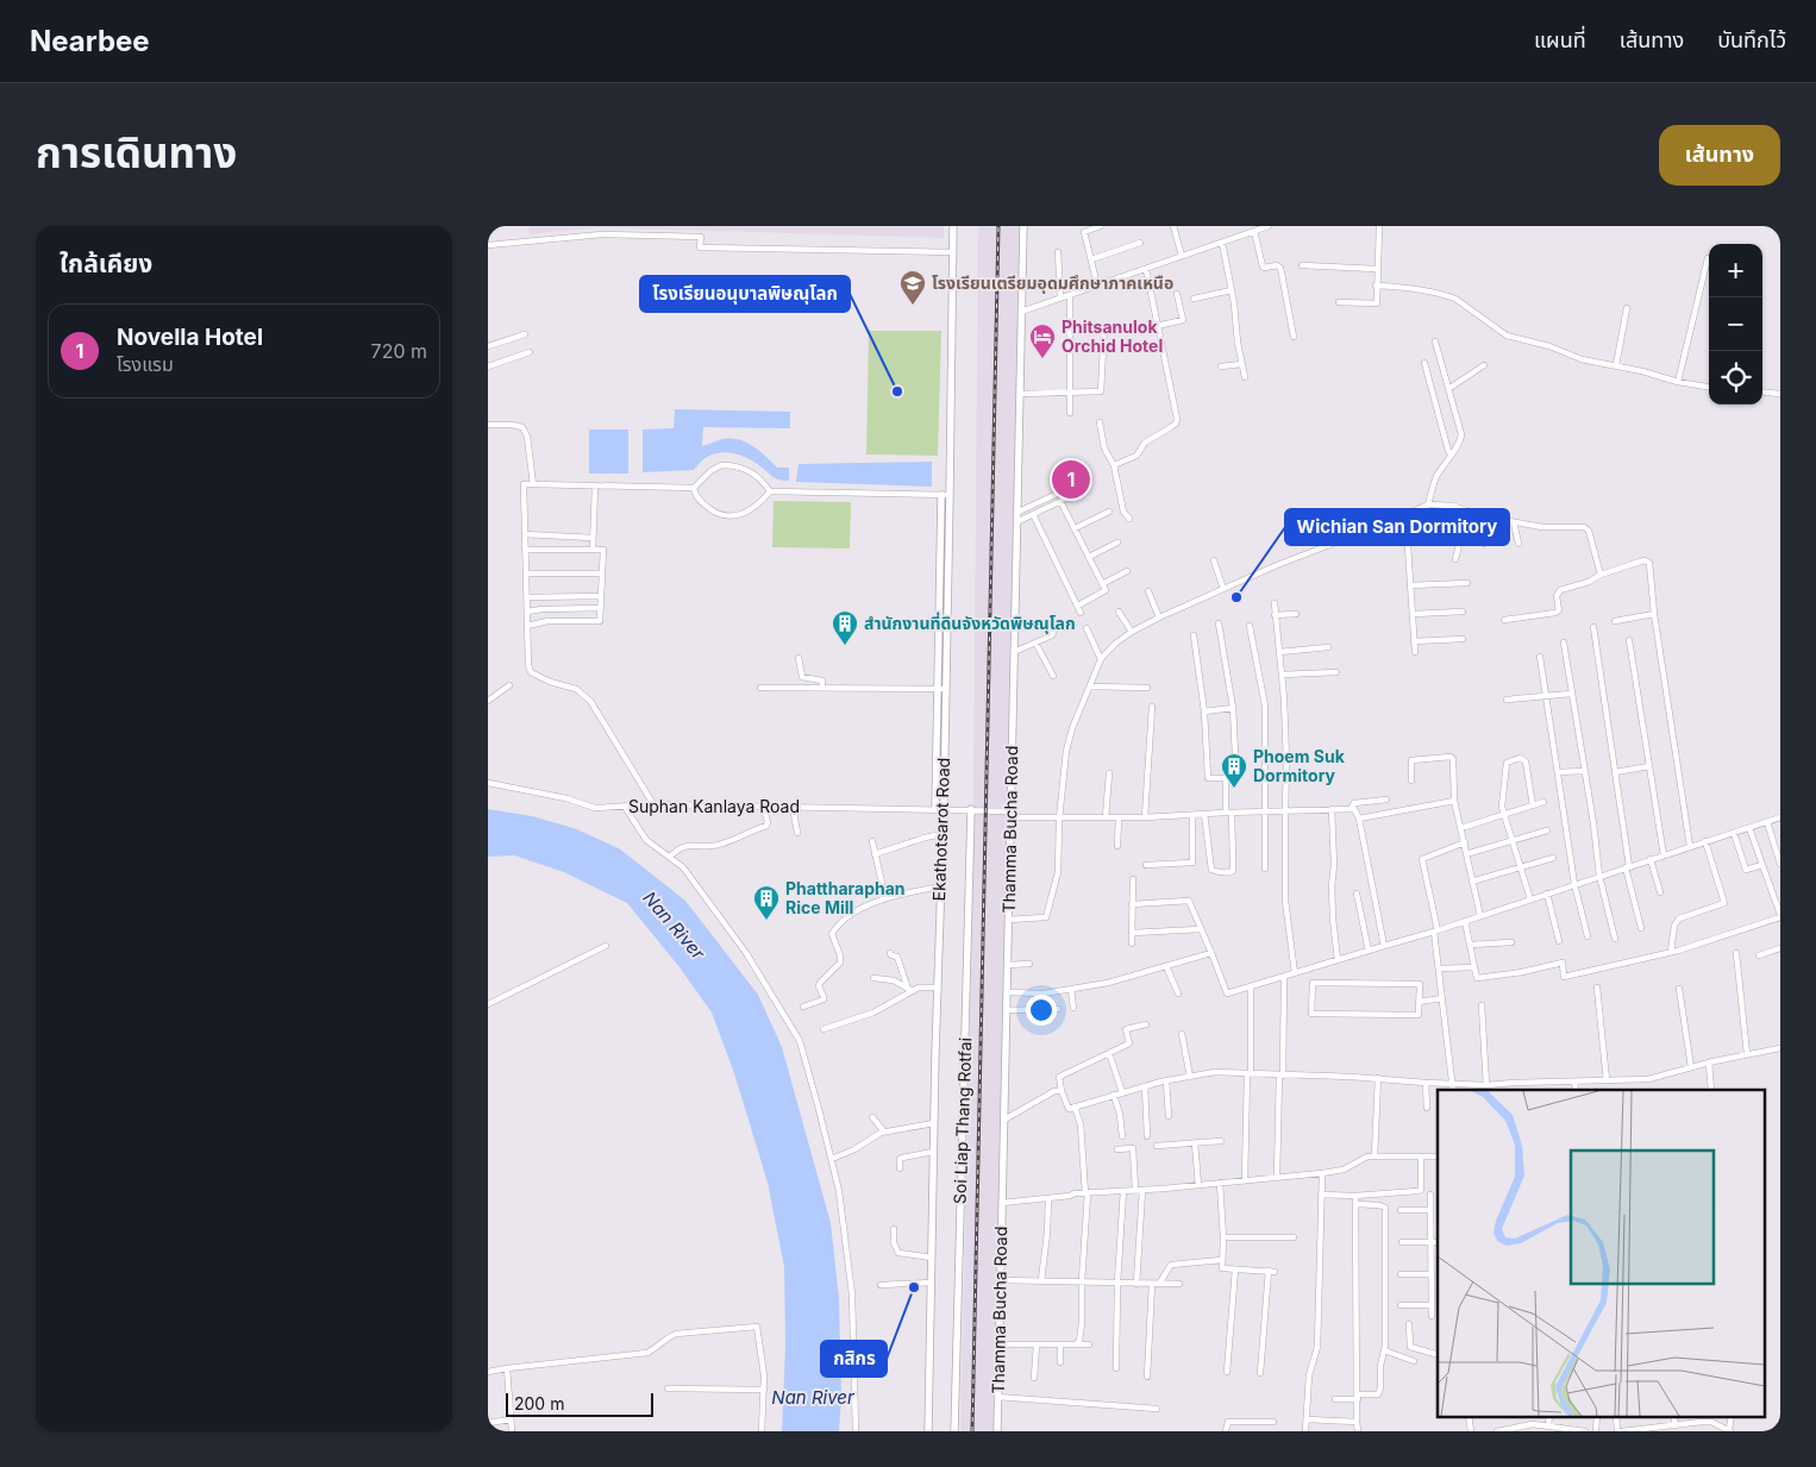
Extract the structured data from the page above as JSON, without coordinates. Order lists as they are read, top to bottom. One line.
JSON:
{"streets":{"main road":["Ekathotsarot Road","Thamma Bucha Road","Soi Liap Thang Rotfai"],"street":["Suphan Kanlaya Road"]},"crossings":[["Suphan Kanlaya Road","Ekathotsarot Road"],["Suphan Kanlaya Road","Thamma Bucha Road"],["Suphan Kanlaya Road","Soi Liap Thang Rotfai"]],"water":["Nan River"],"places":{"school or university":["โรงเรียนเตรียมอุดมศึกษาภาคเหนือ"],"hotel":["Phitsanulok Orchid Hotel"],"other":["โรงเรียนอนุบาลพิษณุโลก","Wichian San Dormitory","กสิกร"],"building":["สำนักงานที่ดินจังหวัดพิษณุโลก","Phoem Suk Dormitory","Phattharaphan Rice Mill"]},"scale_bar":"200 m","page":{"header":"Nearbee","nav":["แผนที่","เส้นทาง","บันทึกไว้"],"title":"การเดินทาง","buttons":"เส้นทาง","heading":"ใกล้เคียง","map_buttons":["+","−"],"list":[{"mark":"1","name":"Novella Hotel","note":"โรงแรม","value":"720 m"}],"pins":"1","scale":"200 m"}}
